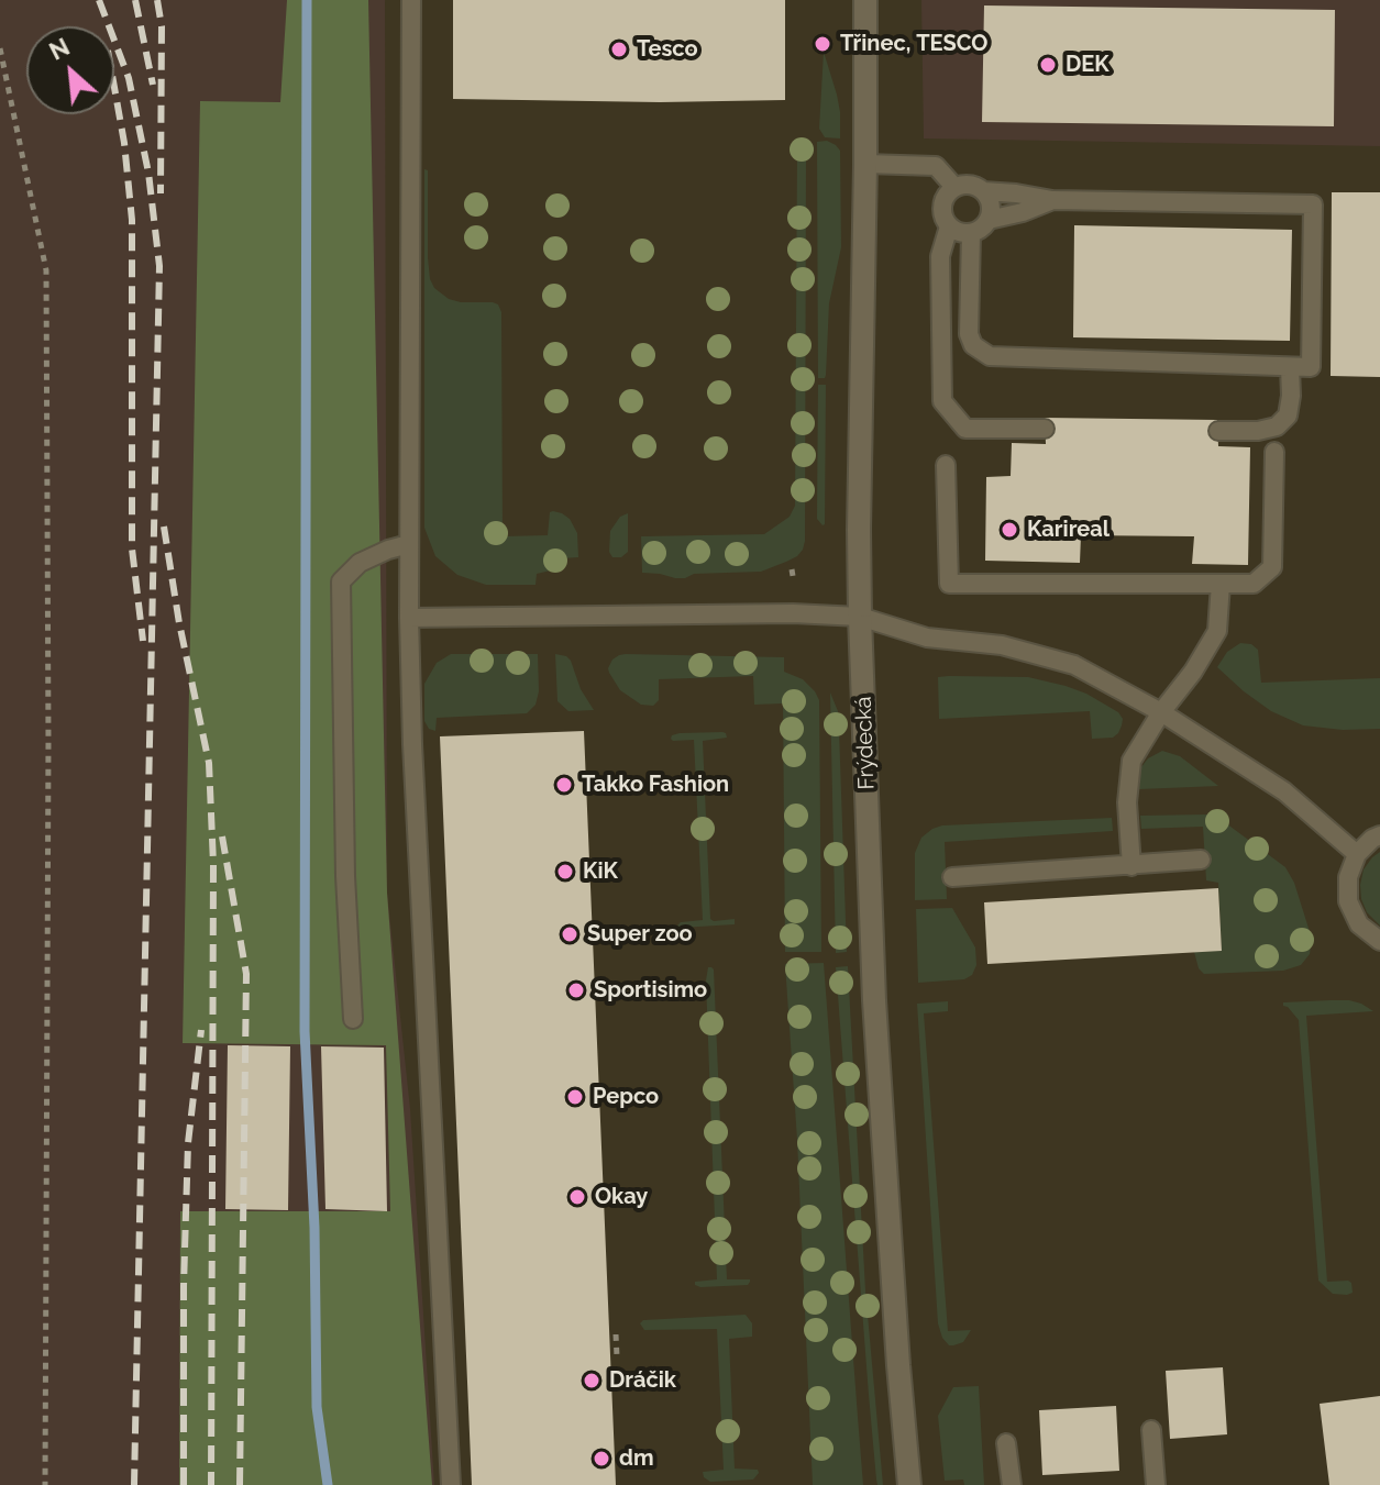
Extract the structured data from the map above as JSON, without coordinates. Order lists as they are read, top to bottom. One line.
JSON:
{"streets":{"main road":["Frýdecká"]},"places":["Třinec, TESCO","Tesco","DEK","Karireal","Takko Fashion","KiK","Super zoo","Sportisimo","Pepco","Okay","Dráčik","dm"],"north":"top left"}
